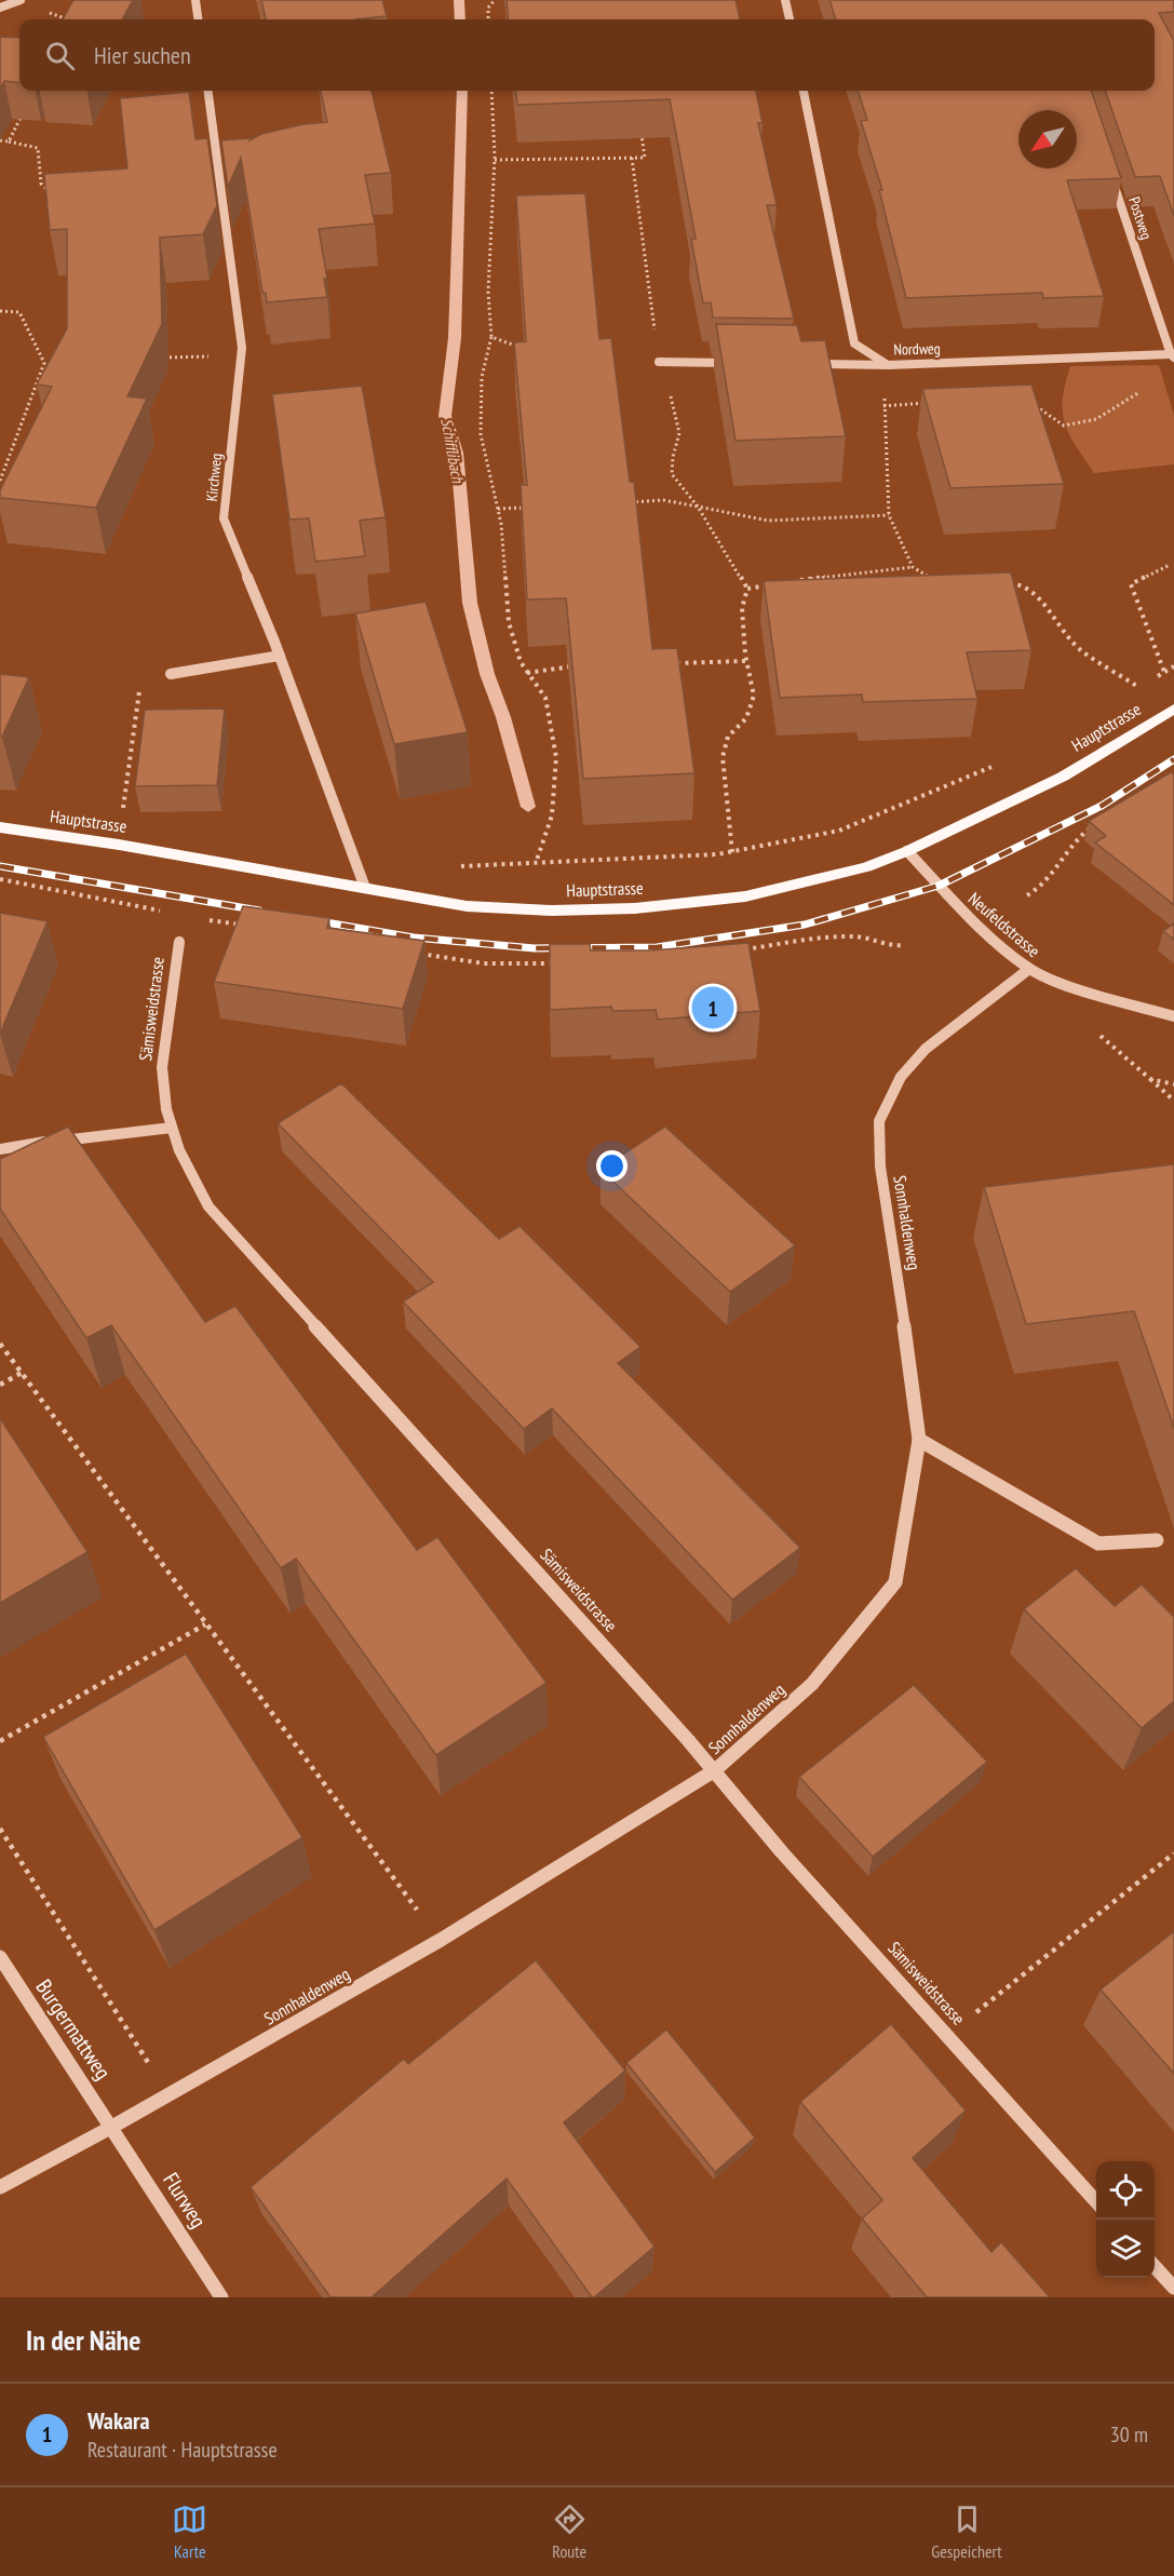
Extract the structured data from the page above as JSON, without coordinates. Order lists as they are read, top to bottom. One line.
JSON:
{"streets":{"main road":["Hauptstrasse"],"street":["Postweg","Nordweg","Kirchweg","Neufeldstrasse","Sämisweidstrasse","Sonnhaldenweg","Burgermattweg","Flurweg"]},"crossings":[["Postweg","Nordweg"],["Kirchweg","Hauptstrasse"],["Hauptstrasse","Neufeldstrasse"],["Neufeldstrasse","Sonnhaldenweg"],["Sämisweidstrasse","Sonnhaldenweg"],["Sonnhaldenweg","Burgermattweg"],["Sonnhaldenweg","Flurweg"],["Burgermattweg","Flurweg"]],"water":["Schifflibach"],"north":"bottom left","page":{"search":"Hier suchen","pins":"1","heading":"In der Nähe","list":[{"mark":"1","name":"Wakara","note":"Restaurant · Hauptstrasse","value":"30 m"}],"nav":["Karte","Route","Gespeichert"]}}
